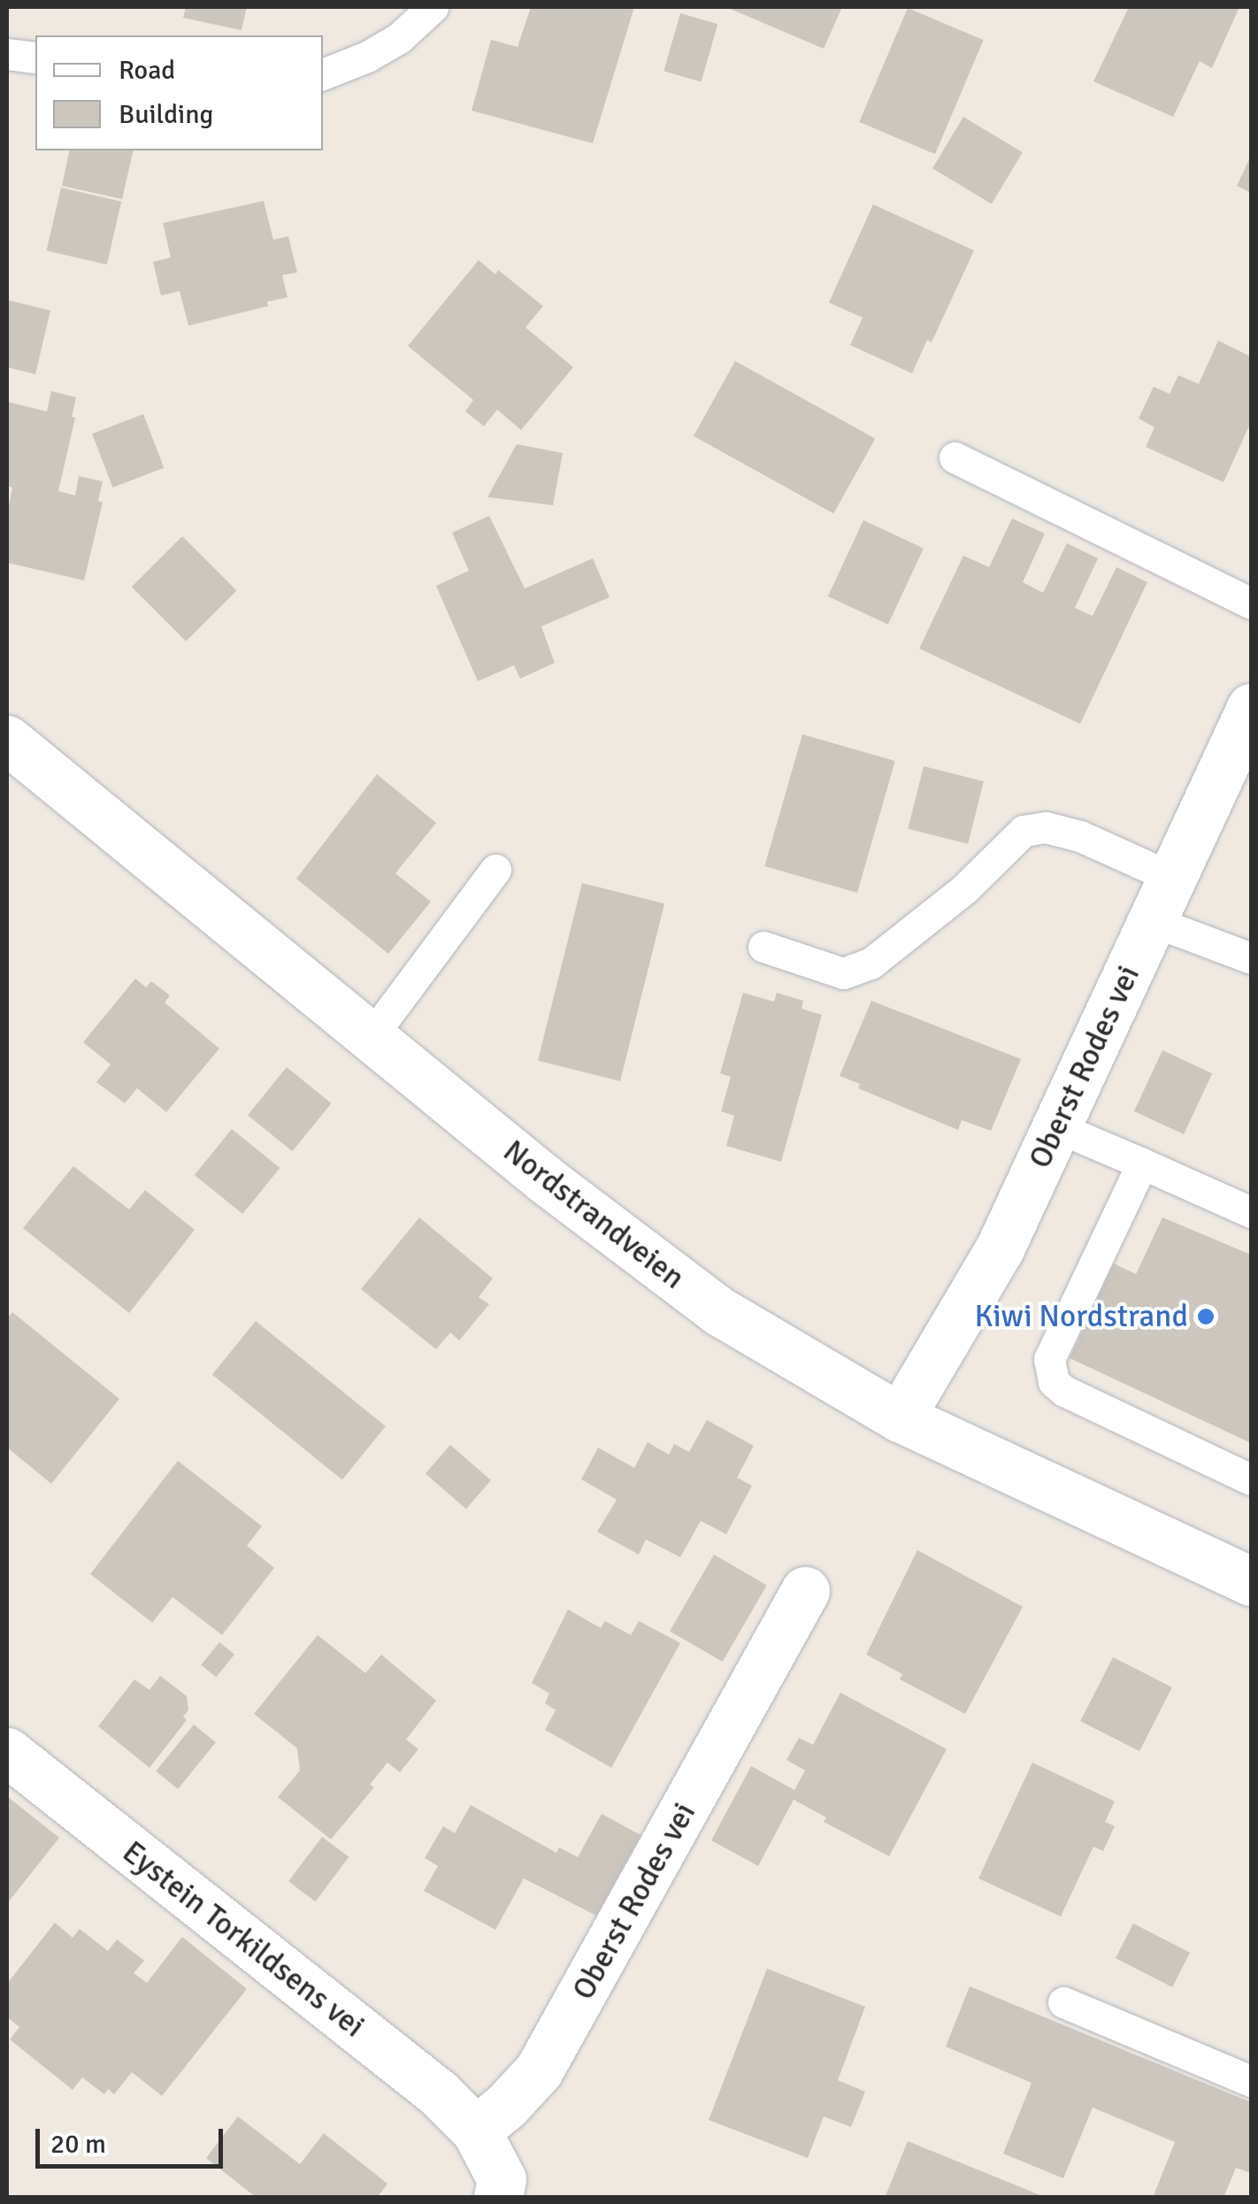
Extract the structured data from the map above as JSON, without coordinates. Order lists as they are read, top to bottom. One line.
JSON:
{"streets":{"street":["Oberst Rodes vei","Nordstrandveien","Eystein Torkildsens vei"]},"crossings":[["Oberst Rodes vei","Nordstrandveien"],["Oberst Rodes vei","Eystein Torkildsens vei"]],"places":["Kiwi Nordstrand"],"legend":["Road","Building"],"scale_bar":"20 m"}
